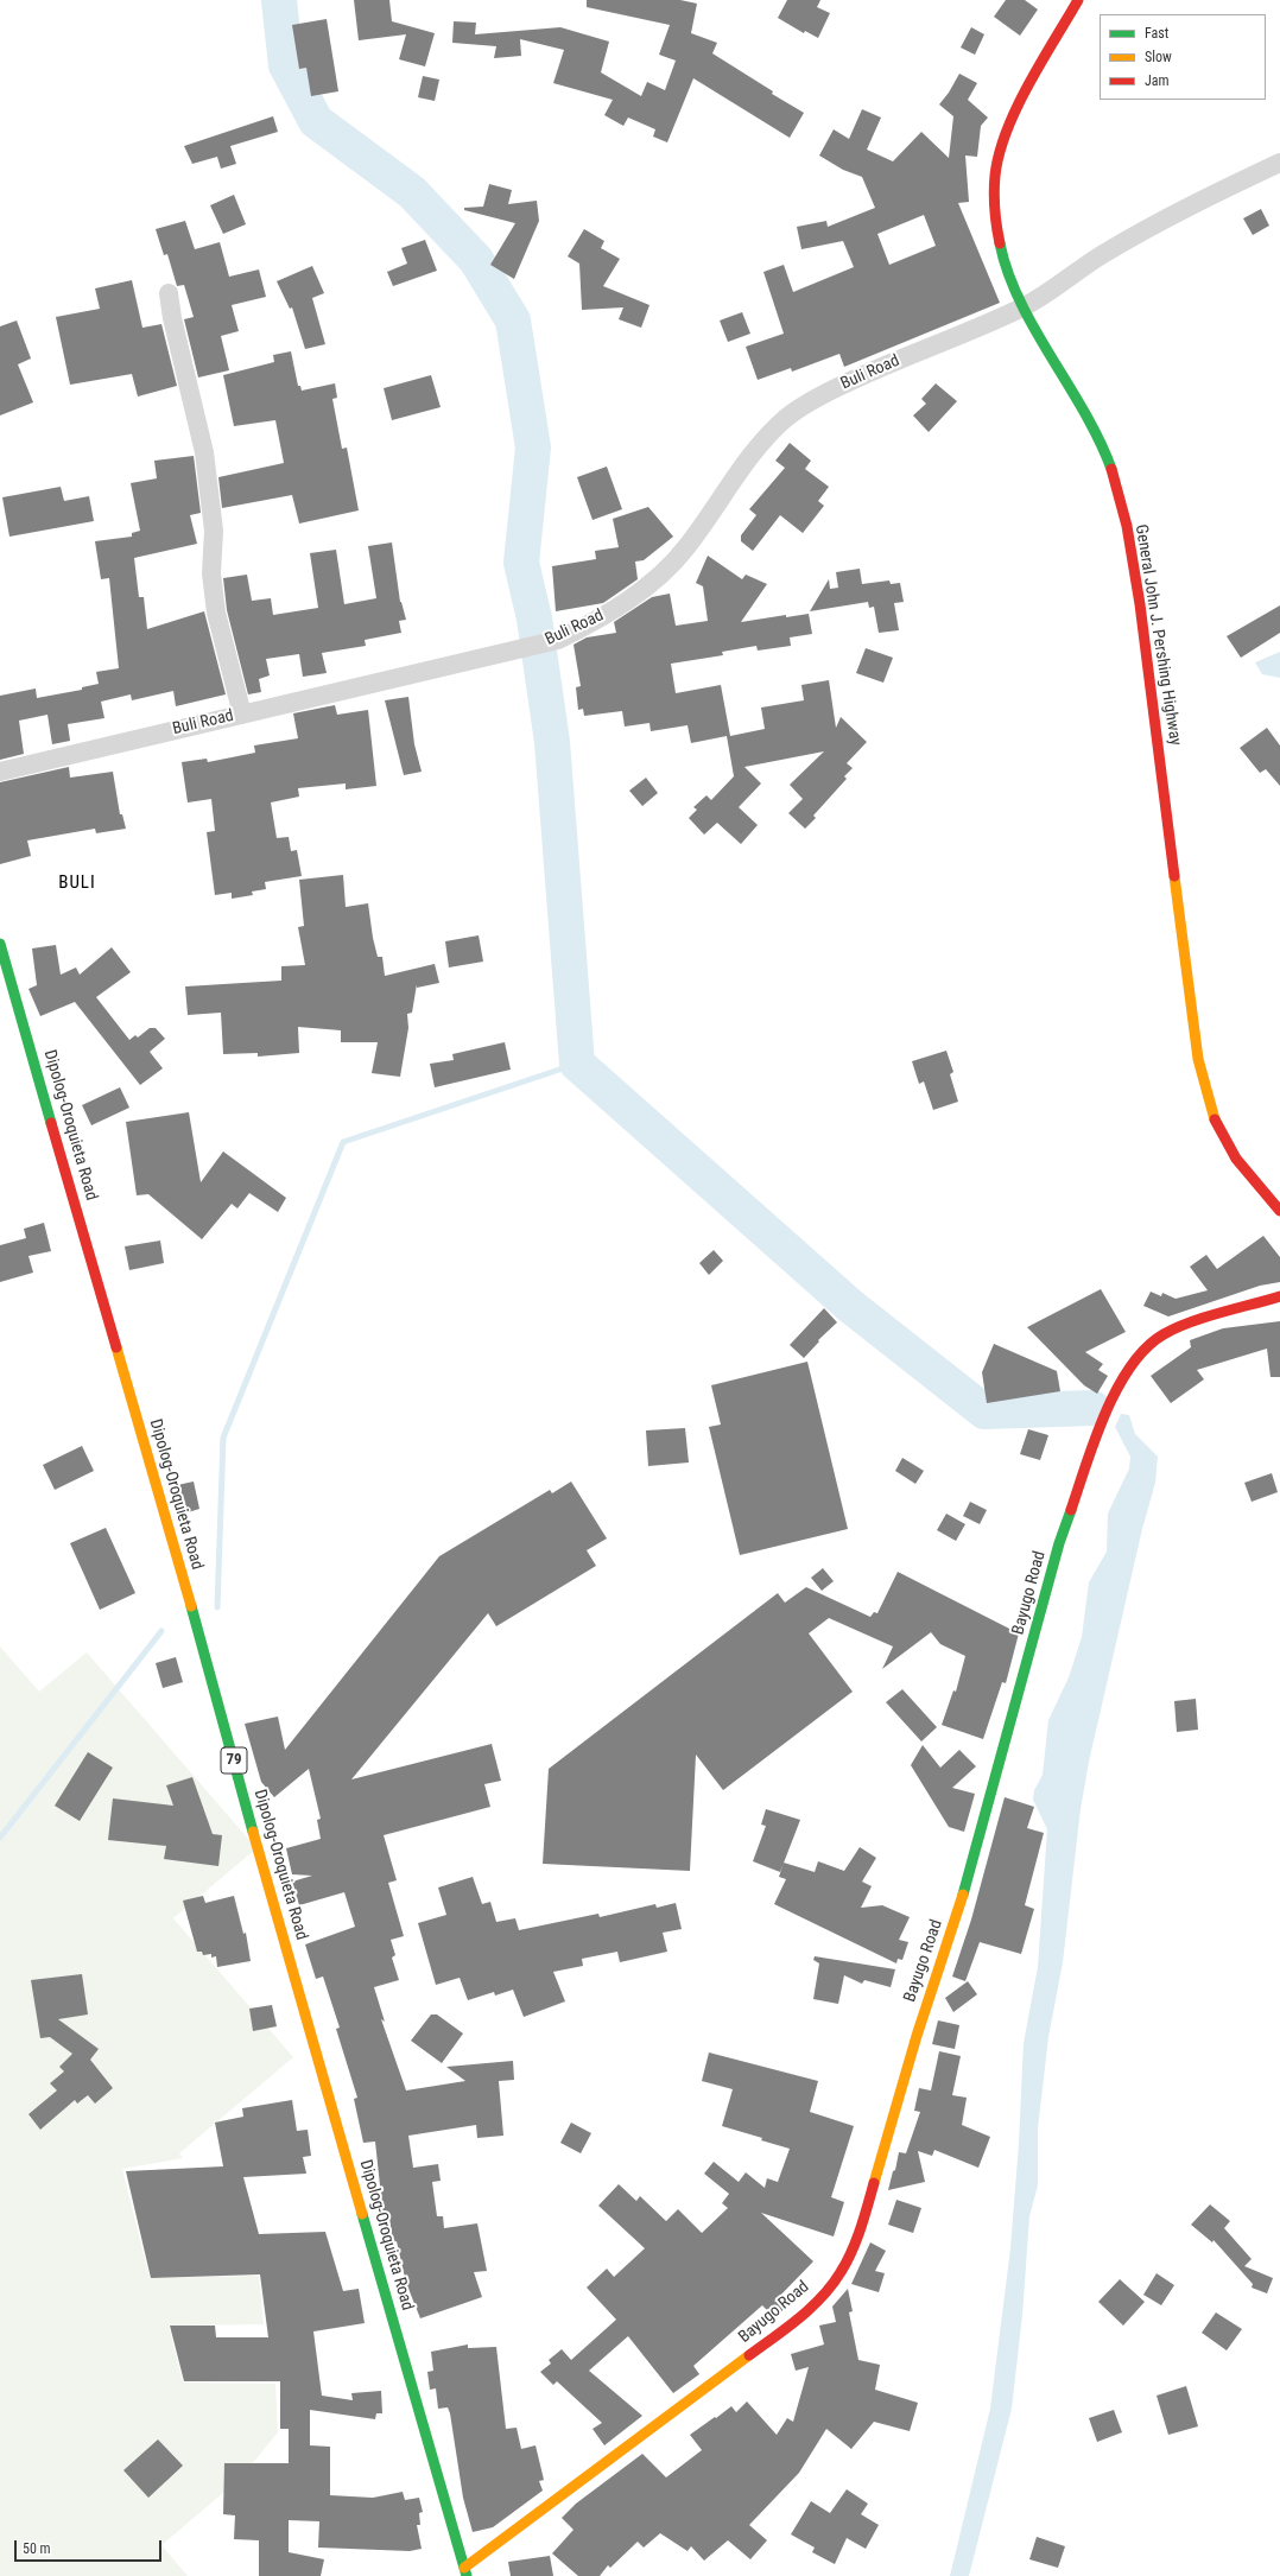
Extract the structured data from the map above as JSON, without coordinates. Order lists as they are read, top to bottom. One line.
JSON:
{"streets":{"main road":["General John J. Pershing Highway","Dipolog-Oroquieta Road","Bayugo Road","79"],"street":["Buli Road"]},"crossings":[["Buli Road","General John J. Pershing Highway"],["Dipolog-Oroquieta Road","Bayugo Road"]],"districts":["BULI"],"legend":["Fast","Slow","Jam"],"scale_bar":"50 m"}
